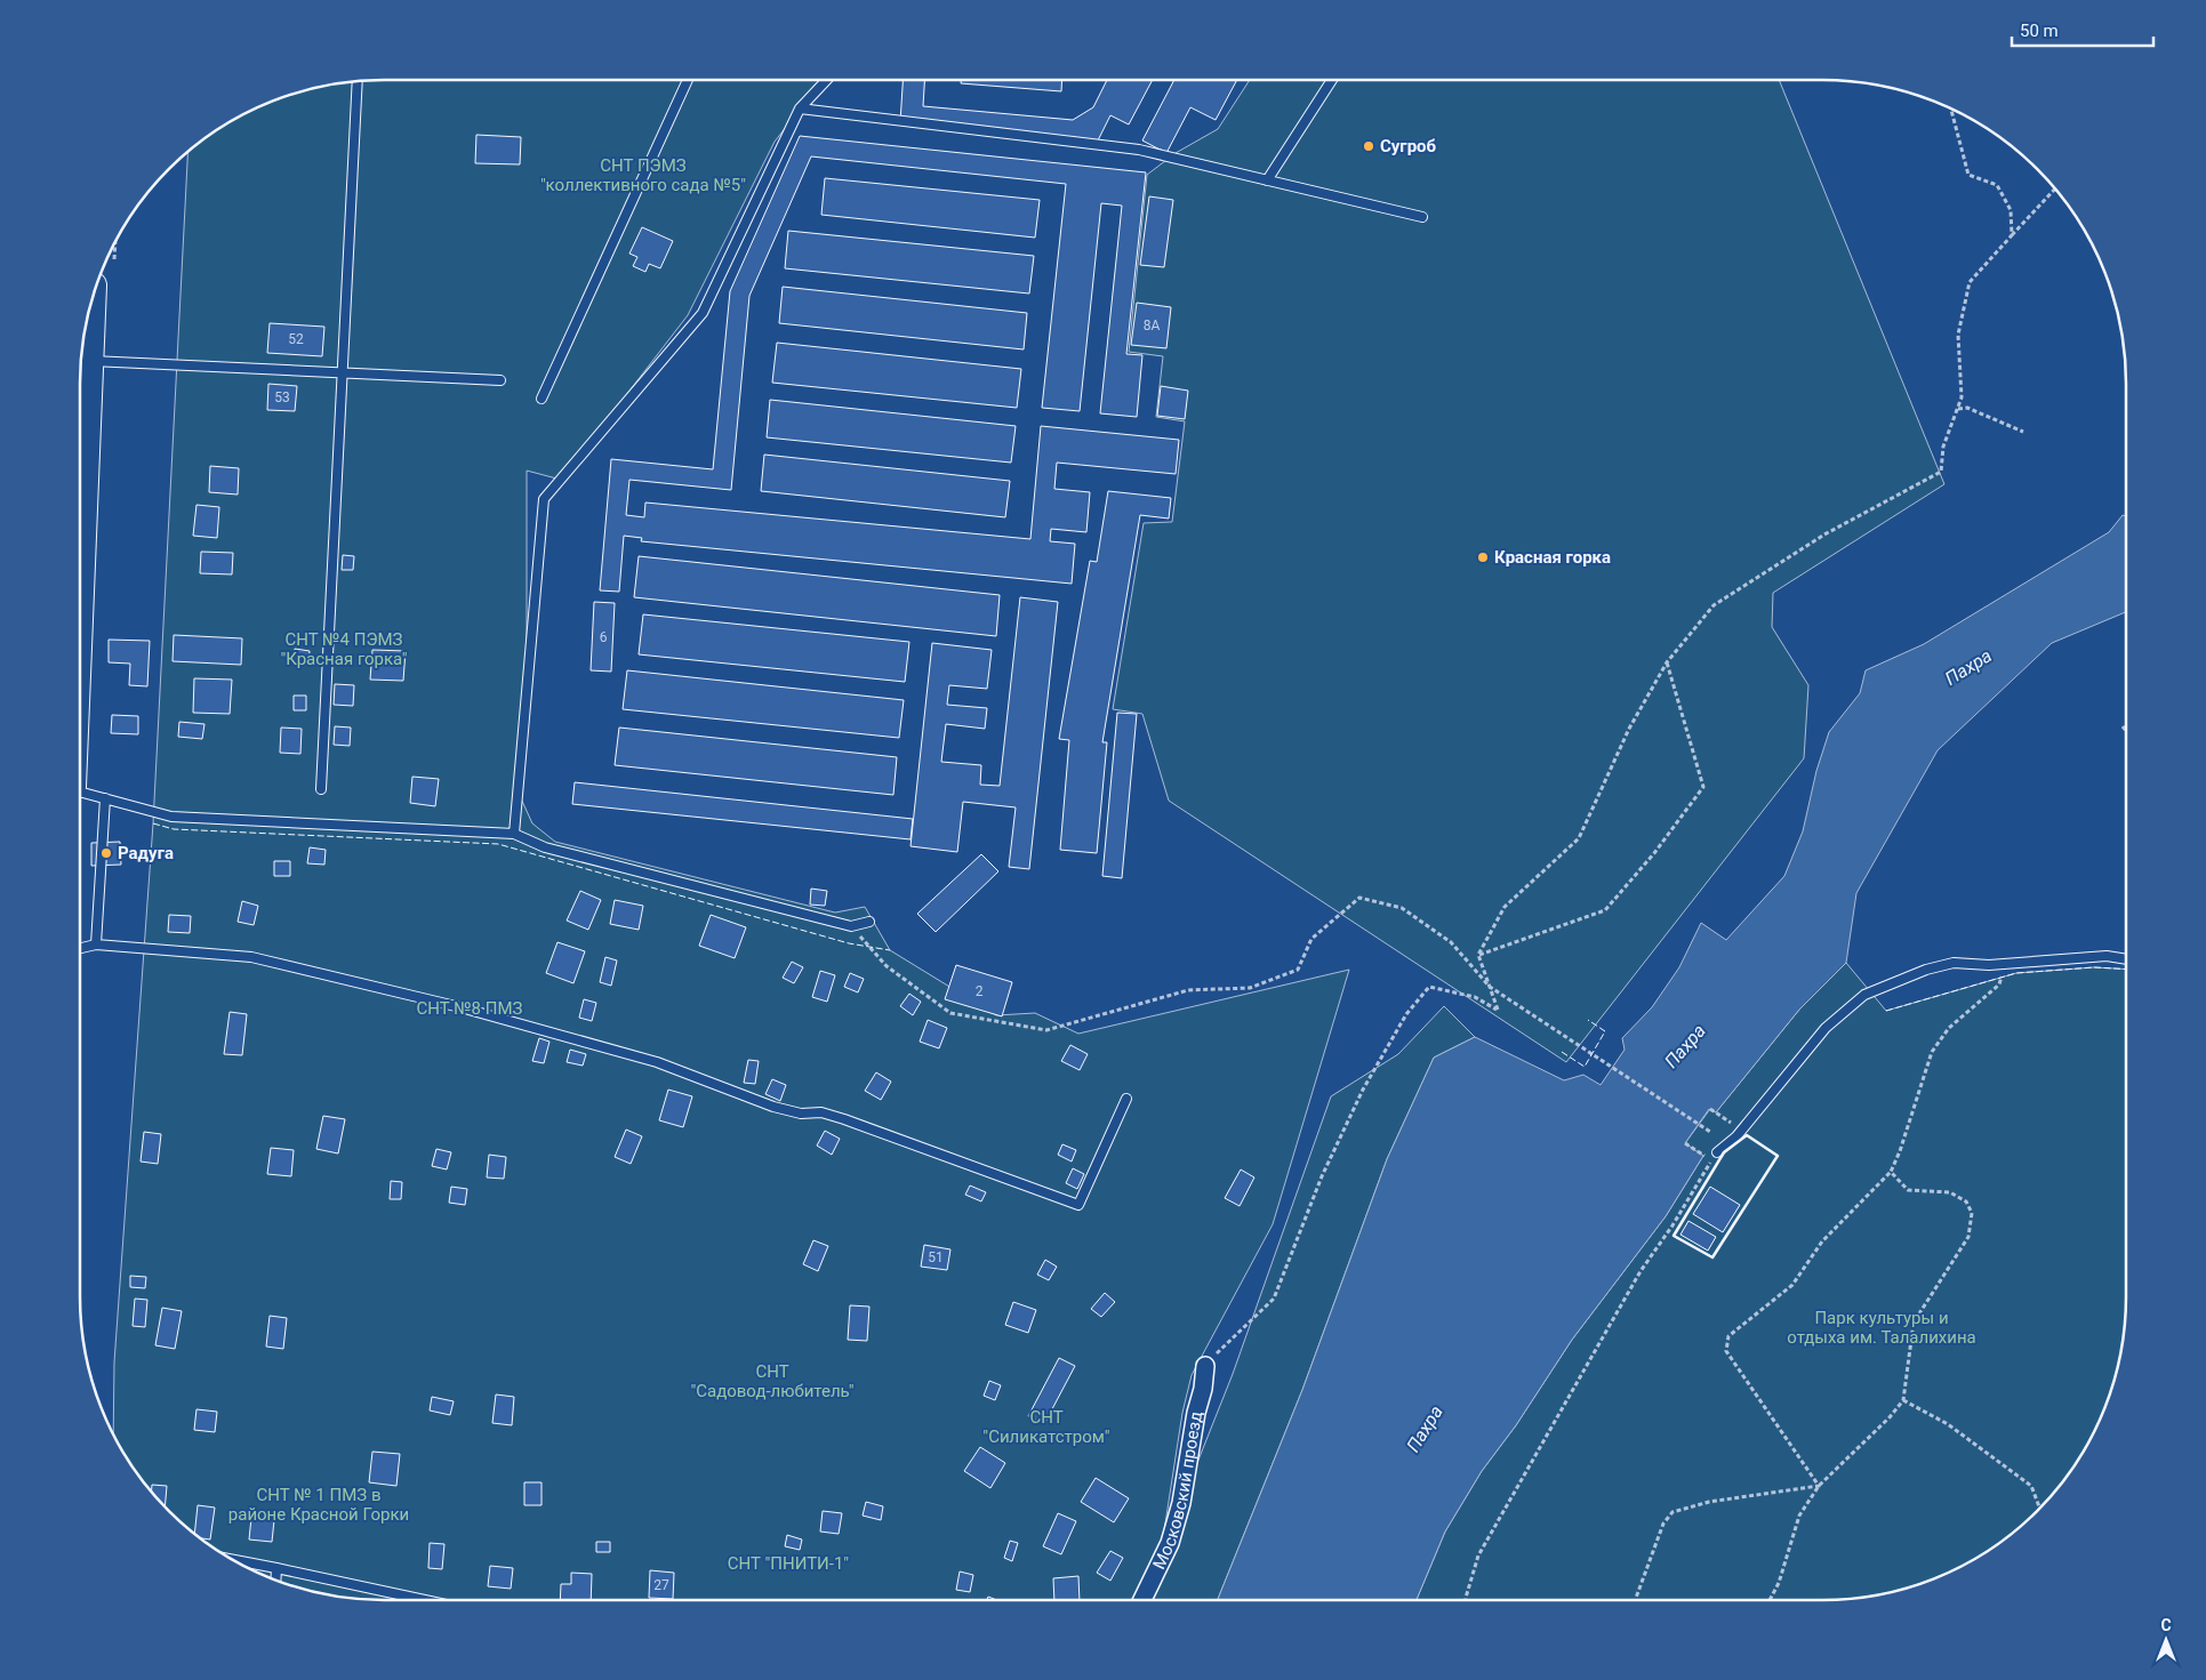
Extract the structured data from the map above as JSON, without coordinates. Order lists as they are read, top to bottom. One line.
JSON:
{"streets":{"street":["Московский проезд"]},"water":["Пахра"],"parks":["СНТ ПЭМЗ \"коллективного сада №5\"","СНТ №4 ПЭМЗ \"Красная горка\"","СНТ №8 ПМЗ","Парк культуры и отдыха им. Талалихина","СНТ \"Садовод-любитель\"","СНТ \"Силикатстром\"","СНТ № 1 ПМЗ в районе Красной Горки","СНТ \"ПНИТИ-1\""],"places":["Сугроб","Красная горка","Радуга"],"house_numbers":["8А","52","53","6","2","51","27"],"scale_bar":"50 m","north":"top"}
